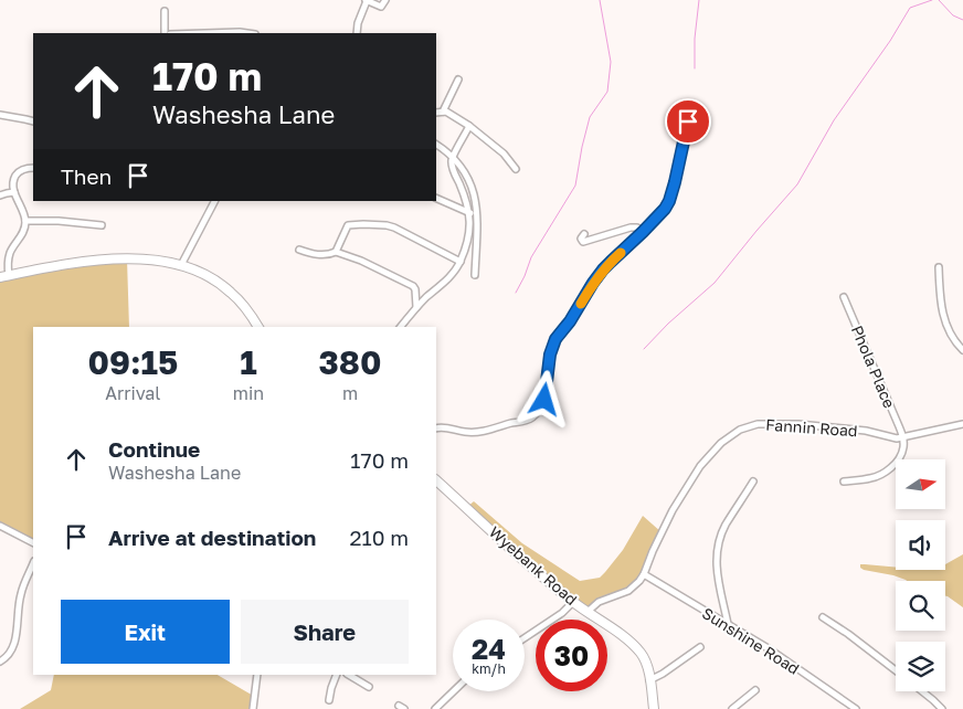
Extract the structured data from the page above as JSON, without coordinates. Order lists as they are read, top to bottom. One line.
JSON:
{"streets":{"street":["Phola Place","Fannin Road","Wyebank Road","Sunshine Road"]},"crossings":[["Phola Place","Fannin Road"],["Fannin Road","Wyebank Road"],["Fannin Road","Sunshine Road"]],"north":"right","page":{"turn":["170 m","Washesha Lane"],"then":"Then","eta":["09:15","Arrival","1","min","380","m"],"list":[{"name":"Continue","note":"Washesha Lane","value":"170 m"},{"name":"Arrive at destination","value":"210 m"}],"buttons":["Exit","Share"],"speed":"24 km/h","limit":"30"}}
